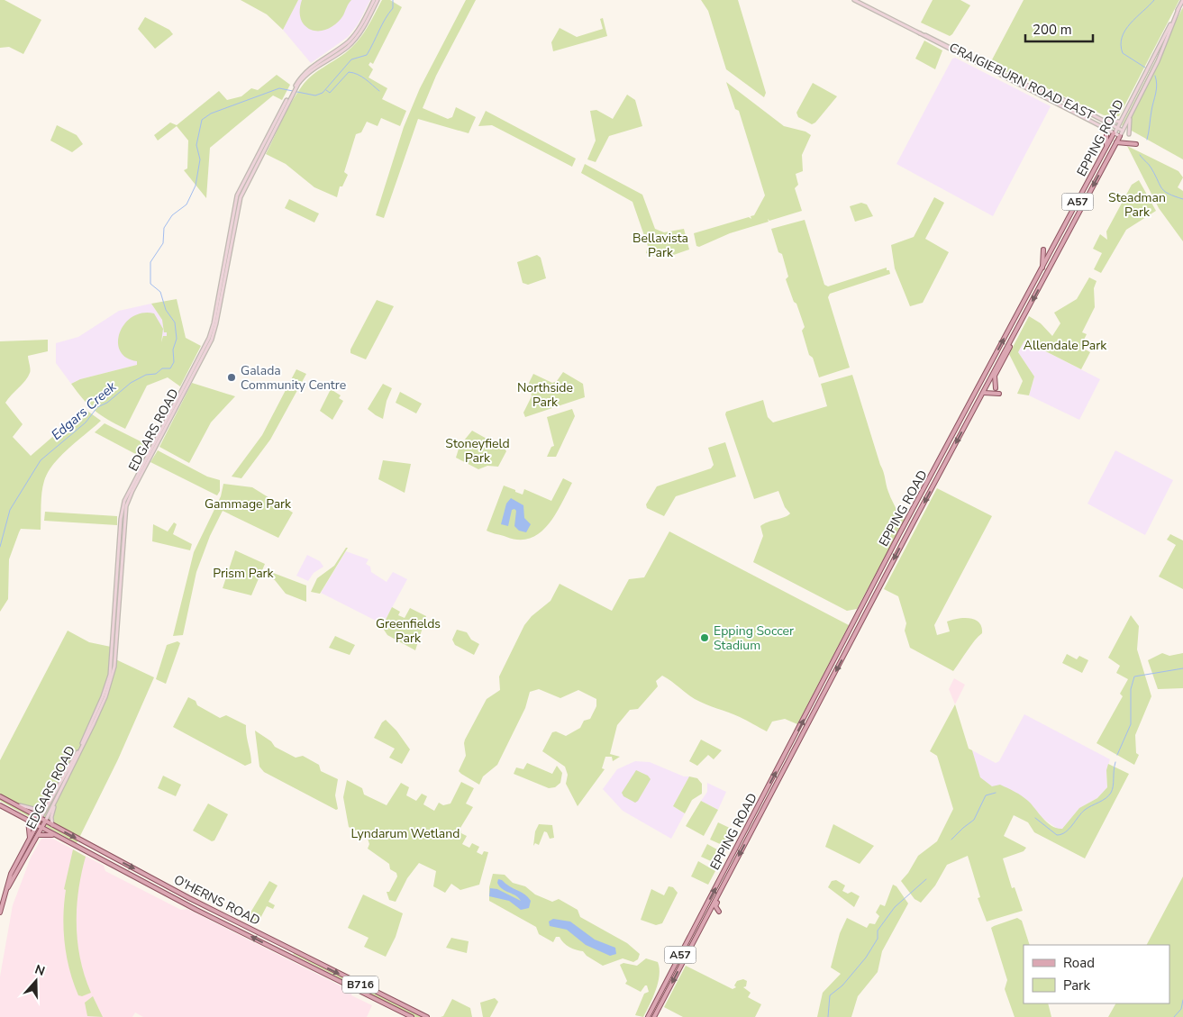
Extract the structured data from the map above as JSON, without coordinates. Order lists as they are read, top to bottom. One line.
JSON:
{"streets":{"main road":["CRAIGIEBURN ROAD EAST","EPPING ROAD","A57","EDGARS ROAD","O'HERNS ROAD","B716"]},"crossings":[["CRAIGIEBURN ROAD EAST","EPPING ROAD"],["EDGARS ROAD","O'HERNS ROAD"]],"water":["Edgars Creek"],"parks":["Steadman Park","Bellavista Park","Allendale Park","Northside Park","Stoneyfield Park","Gammage Park","Prism Park","Greenfields Park","Lyndarum Wetland"],"places":["Galada Community Centre","Epping Soccer Stadium"],"legend":["Road","Park"],"scale_bar":"200 m","north":"top"}
